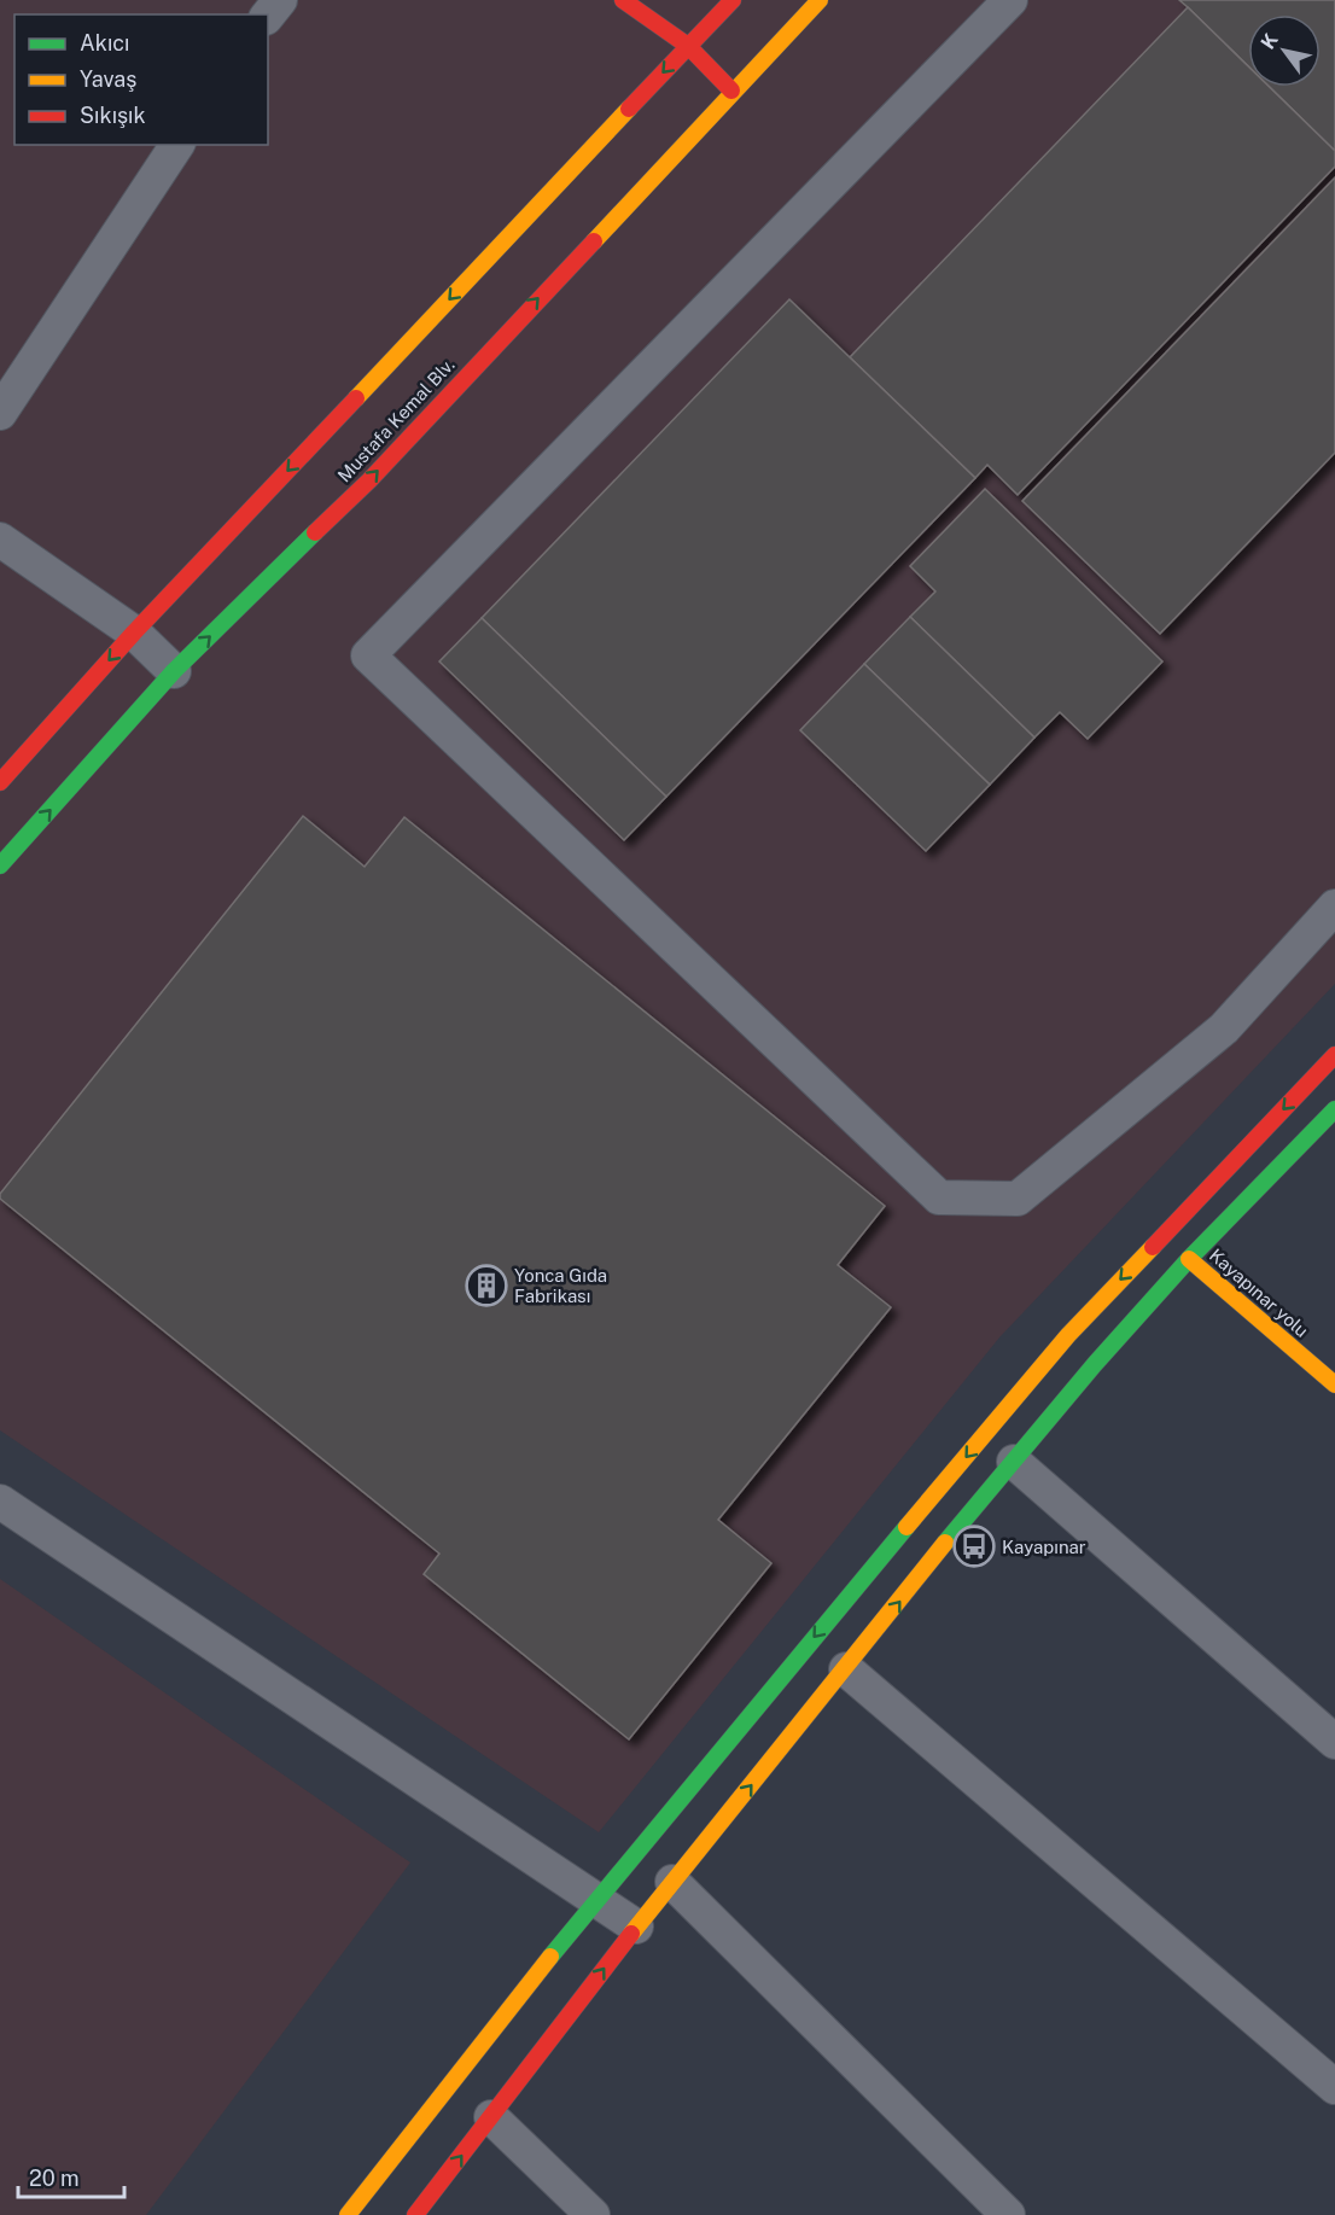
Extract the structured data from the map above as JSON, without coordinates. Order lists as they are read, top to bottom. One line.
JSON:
{"streets":{"street":["Mustafa Kemal Blv.","Kayapınar yolu"]},"places":{"building":["Yonca Gıda Fabrikası"],"bus stop":["Kayapınar"]},"legend":["Akıcı","Yavaş","Sıkışık"],"scale_bar":"20 m","north":"top left"}
